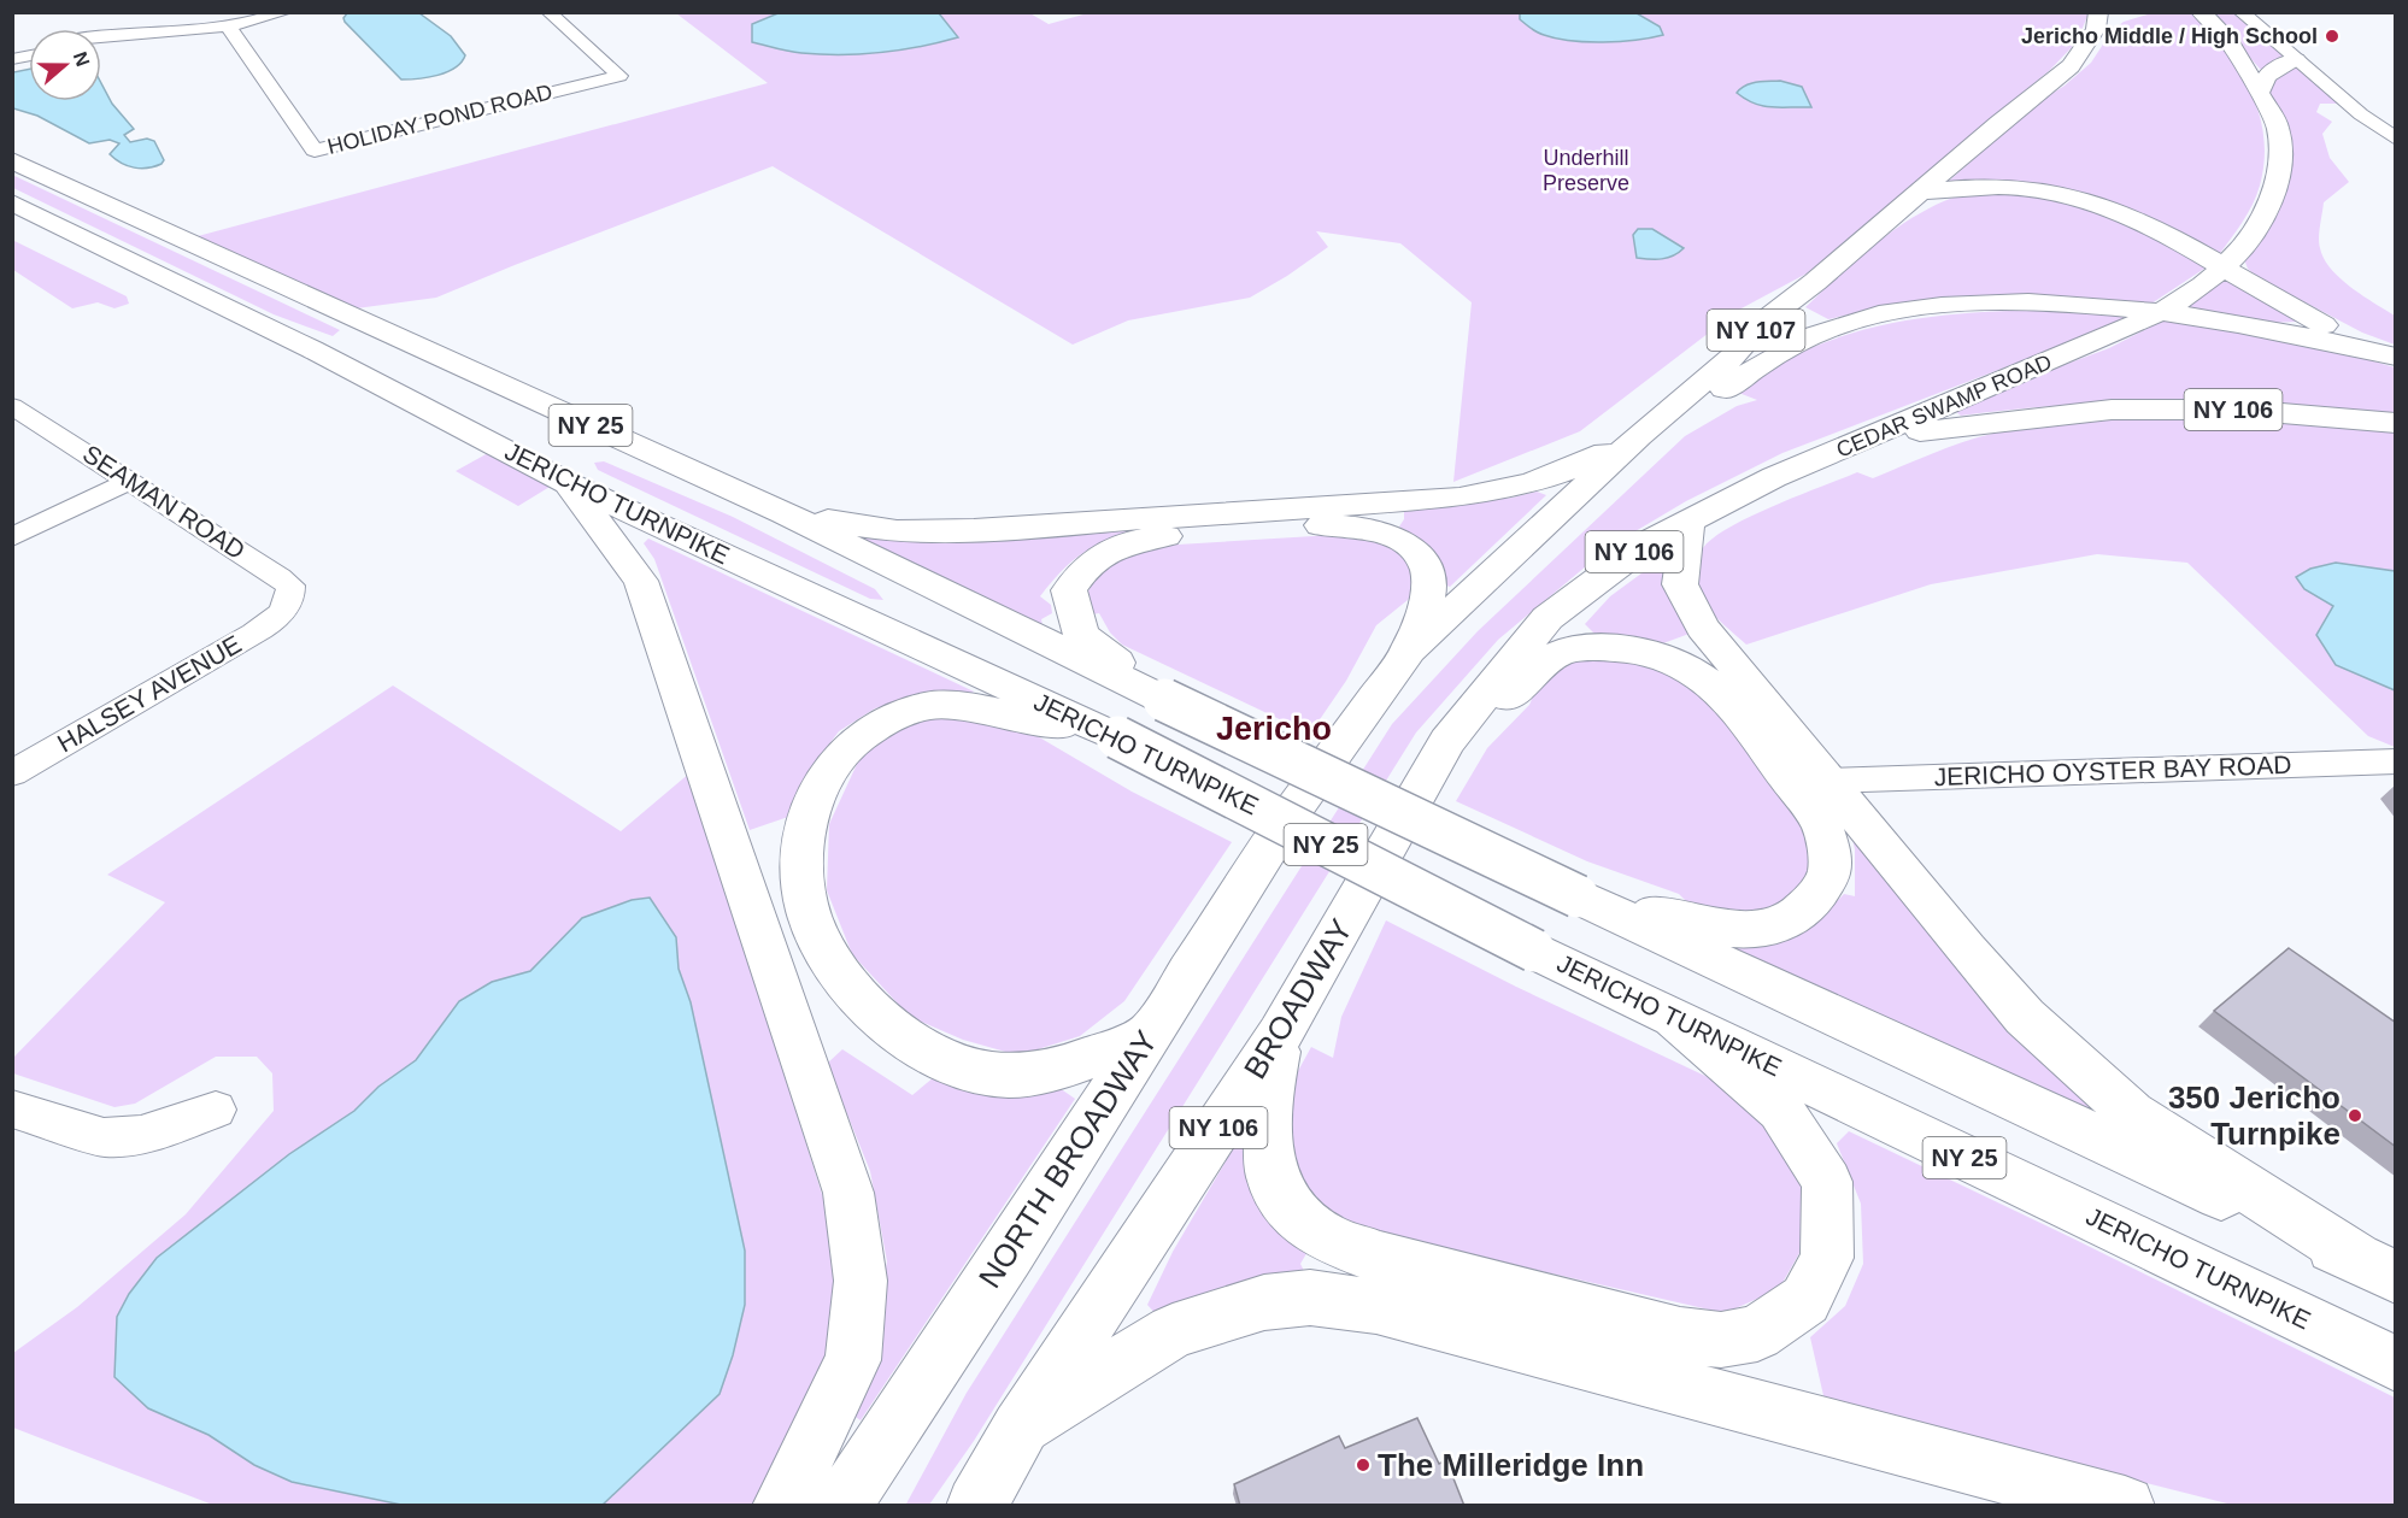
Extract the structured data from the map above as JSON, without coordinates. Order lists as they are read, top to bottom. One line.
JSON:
{"streets":{"main road":["NY 107","CEDAR SWAMP ROAD","NY 106","NY 25","JERICHO TURNPIKE","BROADWAY","NORTH BROADWAY"],"street":["HOLIDAY POND ROAD","SEAMAN ROAD","HALSEY AVENUE","JERICHO OYSTER BAY ROAD"]},"crossings":[["NY 107","NY 106"],["NY 107","NORTH BROADWAY"],["CEDAR SWAMP ROAD","NY 106"],["CEDAR SWAMP ROAD","BROADWAY"],["NY 106","NORTH BROADWAY"],["SEAMAN ROAD","HALSEY AVENUE"]],"districts":["Jericho"],"parks":["Underhill Preserve"],"places":["Jericho Middle / High School","350 Jericho Turnpike","The Milleridge Inn"],"north":"right"}
